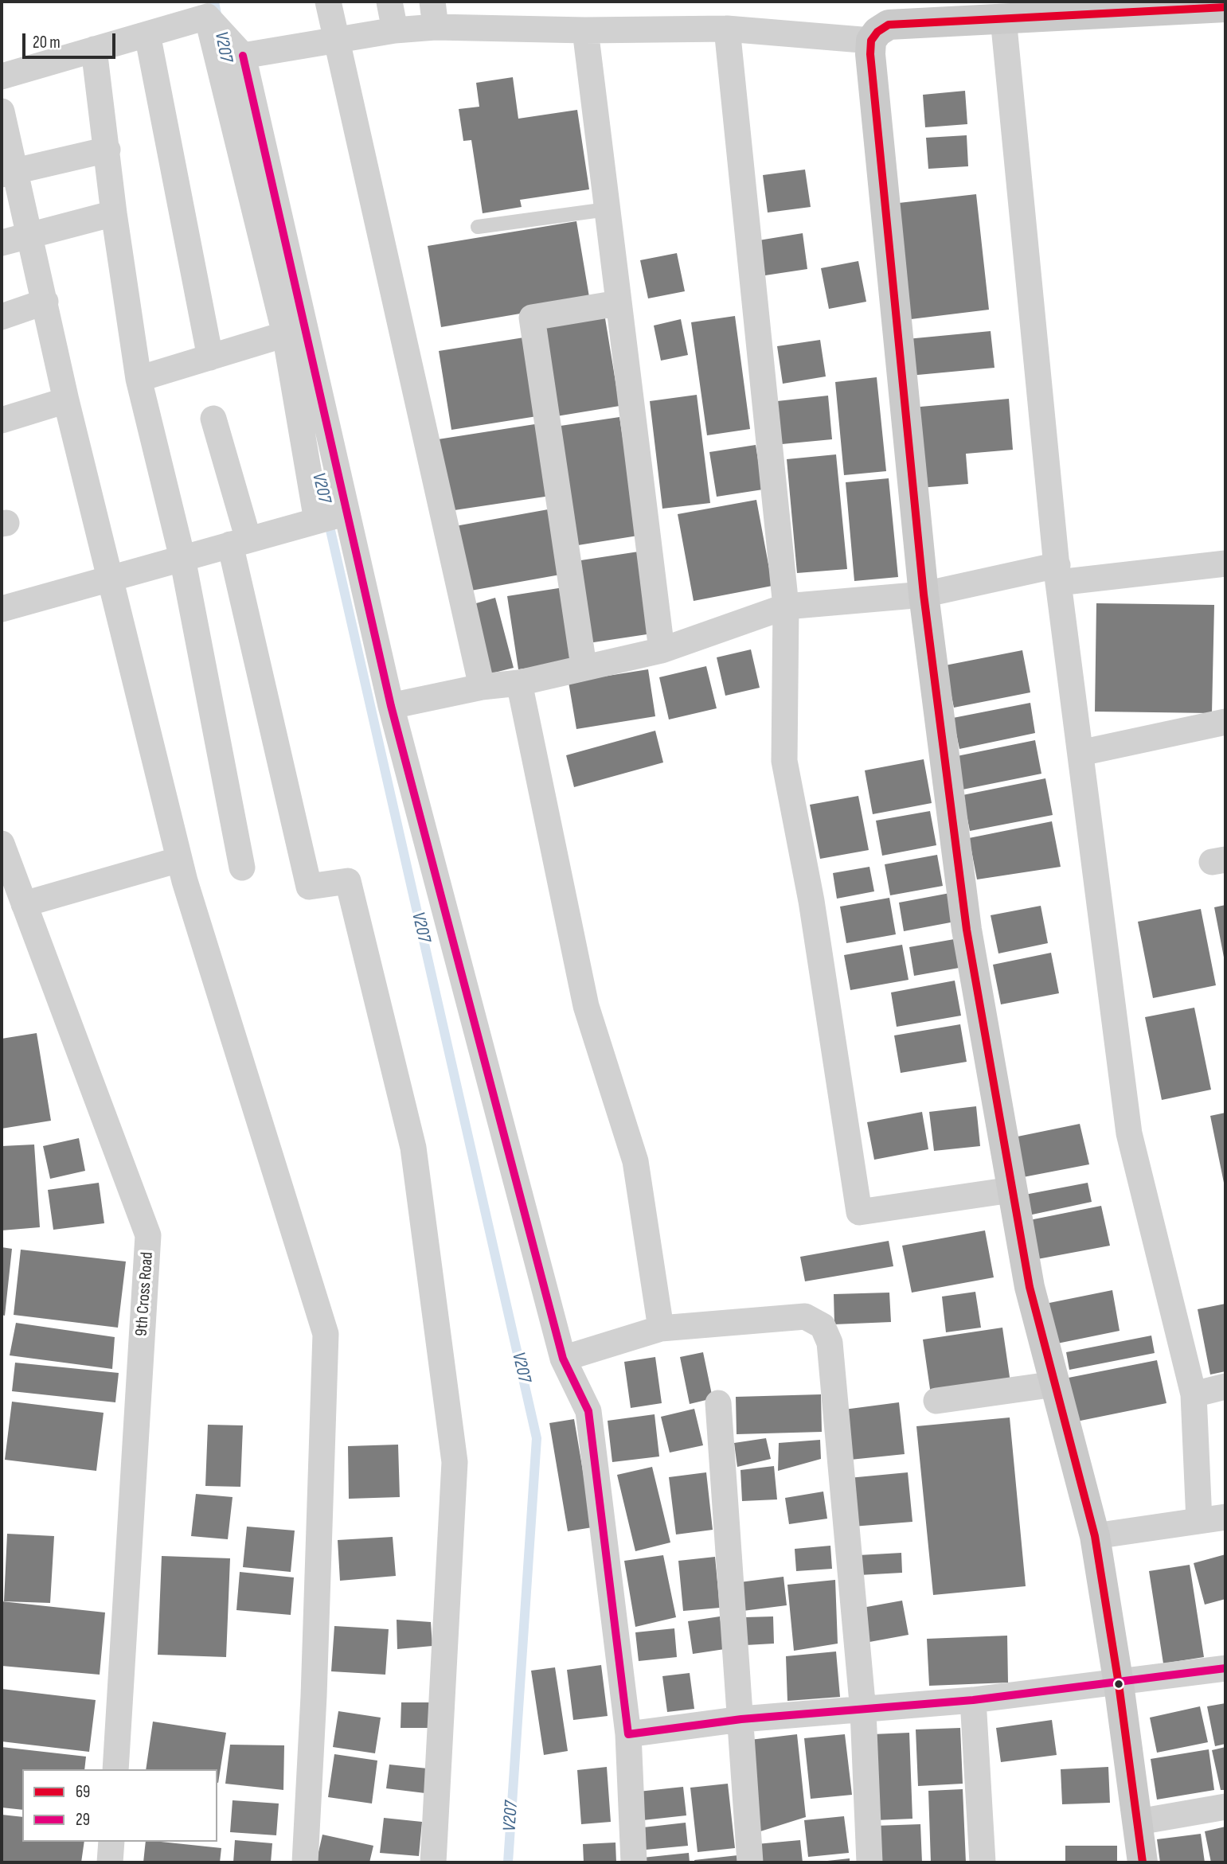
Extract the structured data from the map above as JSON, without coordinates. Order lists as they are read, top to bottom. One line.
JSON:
{"streets":{"street":["9th Cross Road"]},"water":["V207"],"lines":["transit line 69","transit line 29"],"legend":["69","29"],"scale_bar":"20 m"}
